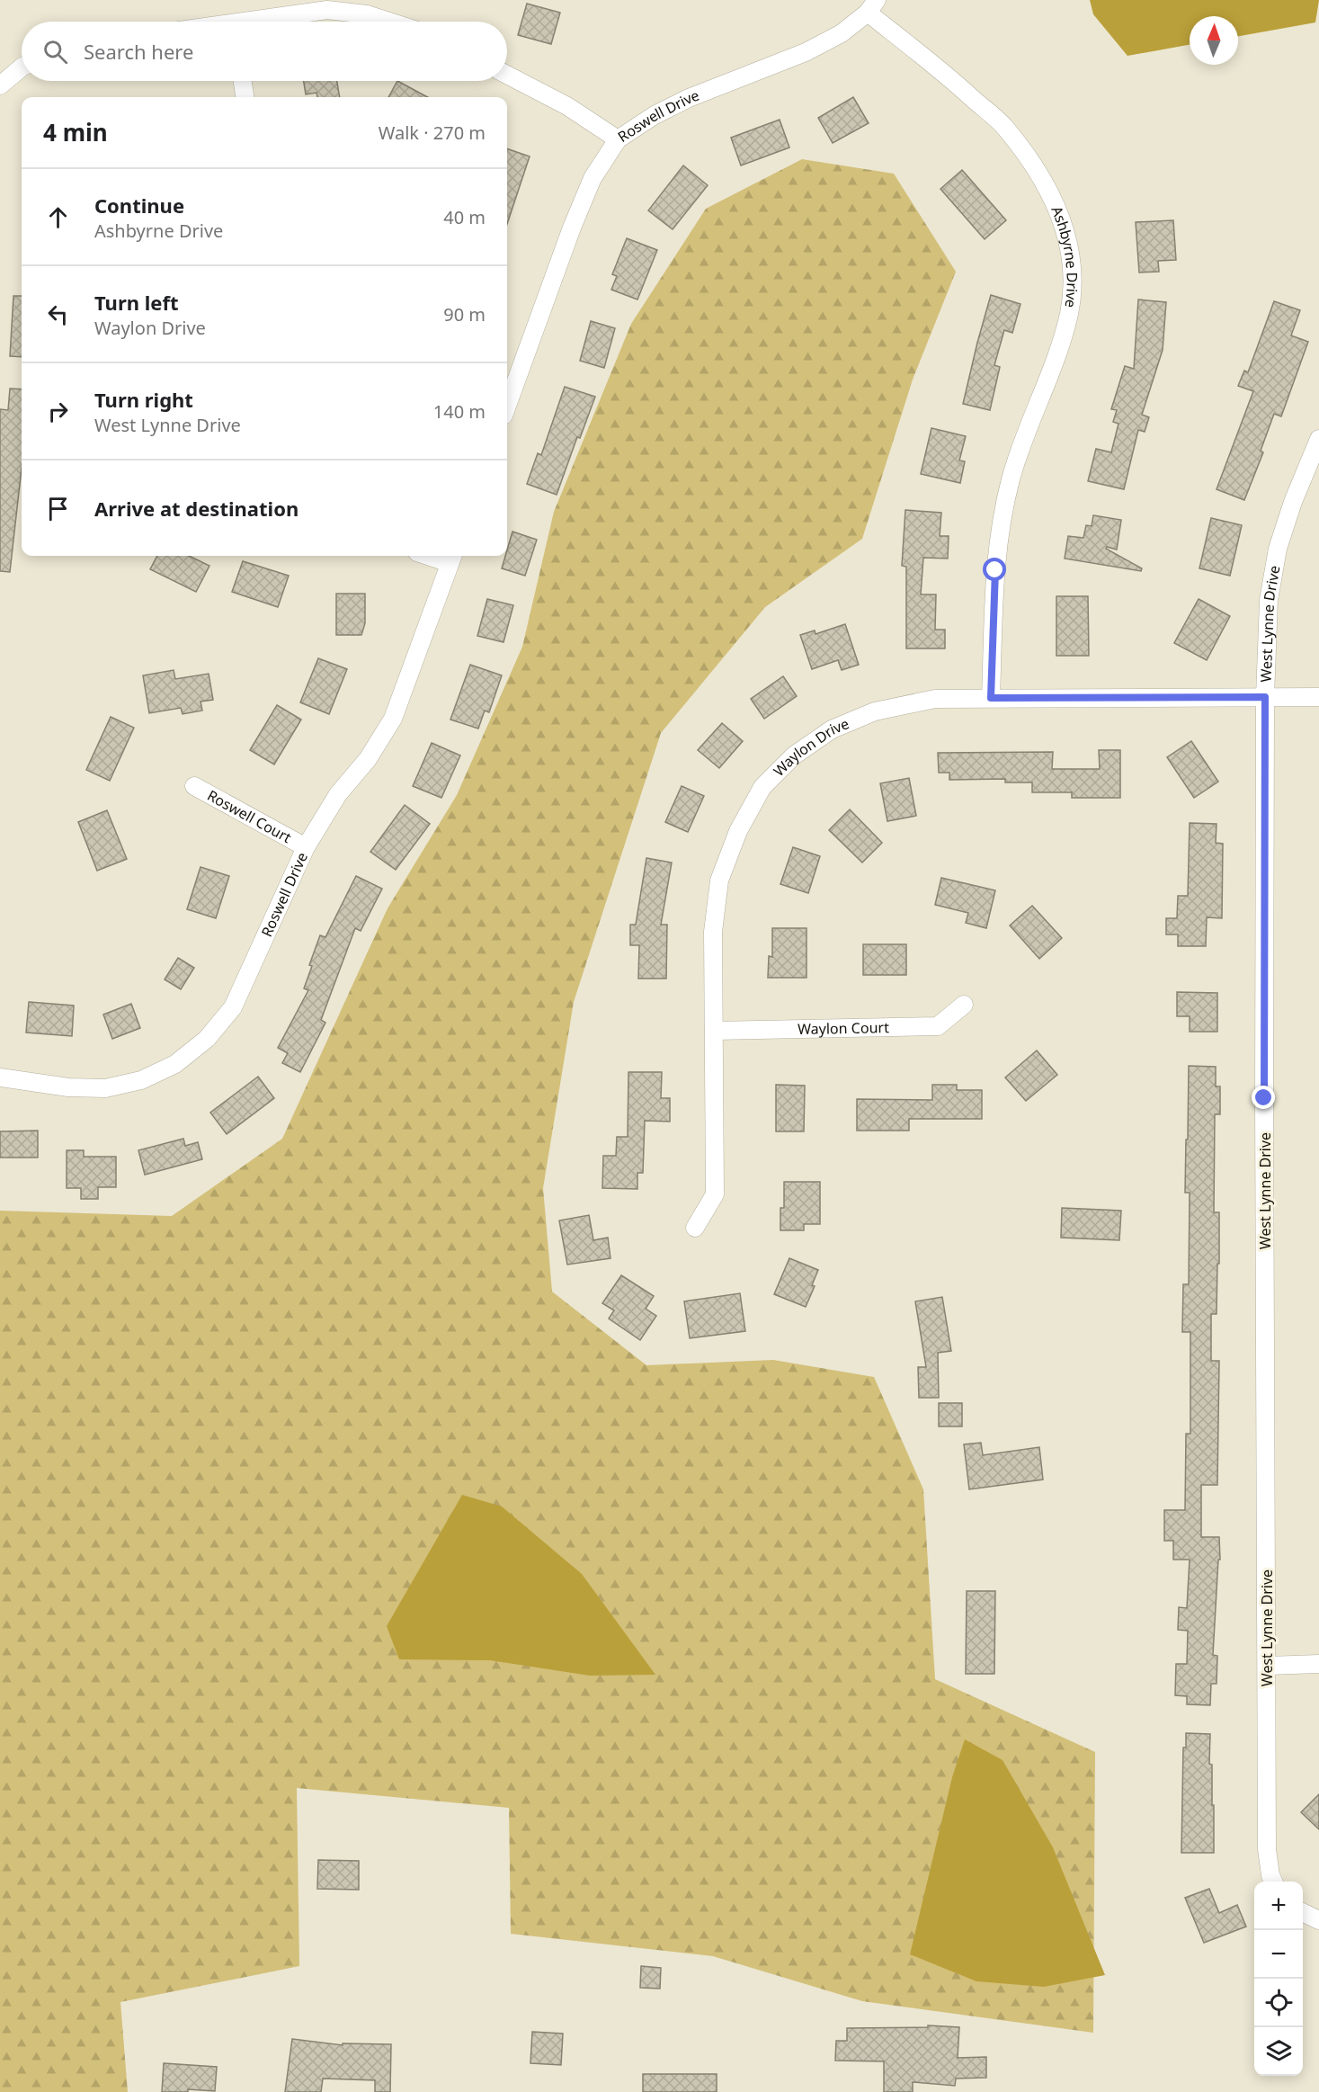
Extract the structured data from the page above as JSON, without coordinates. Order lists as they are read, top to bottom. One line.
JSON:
{"streets":{"street":["Roswell Drive","Ashbyrne Drive","West Lynne Drive","Waylon Drive","Roswell Court","Waylon Court"]},"crossings":[["Roswell Drive","Ashbyrne Drive"],["Roswell Drive","Roswell Court"],["Ashbyrne Drive","Waylon Drive"],["West Lynne Drive","Waylon Drive"],["Waylon Drive","Waylon Court"]],"north":"top","page":{"search":"Search here","heading":["4 min","Walk · 270 m"],"list":[["Continue","Ashbyrne Drive","40 m"],["Turn left","Waylon Drive","90 m"],["Turn right","West Lynne Drive","140 m"],"Arrive at destination"],"map_buttons":["+","−"]}}
